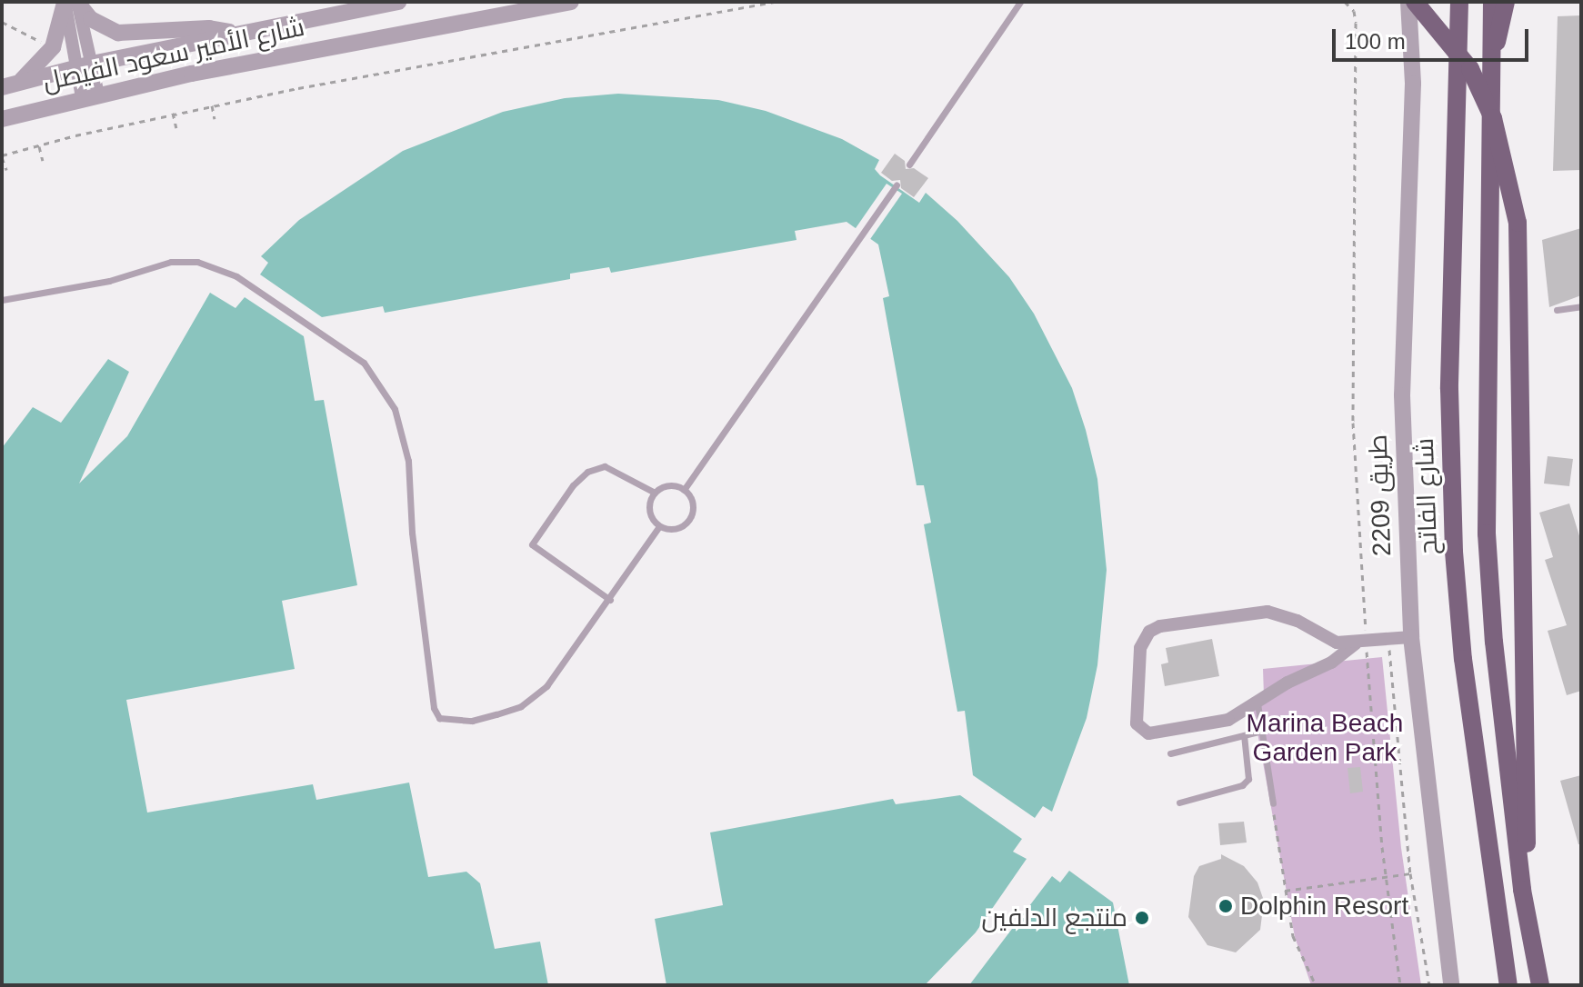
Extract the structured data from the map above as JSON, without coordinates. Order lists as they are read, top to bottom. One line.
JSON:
{"streets":{"main road":["شارع الفاتح"],"street":["شارع الأمير سعود الفيصل","طريق 2209"]},"parks":["Marina Beach Garden Park"],"places":["Dolphin Resort","منتجع الدلفين"],"scale_bar":"100 m"}
